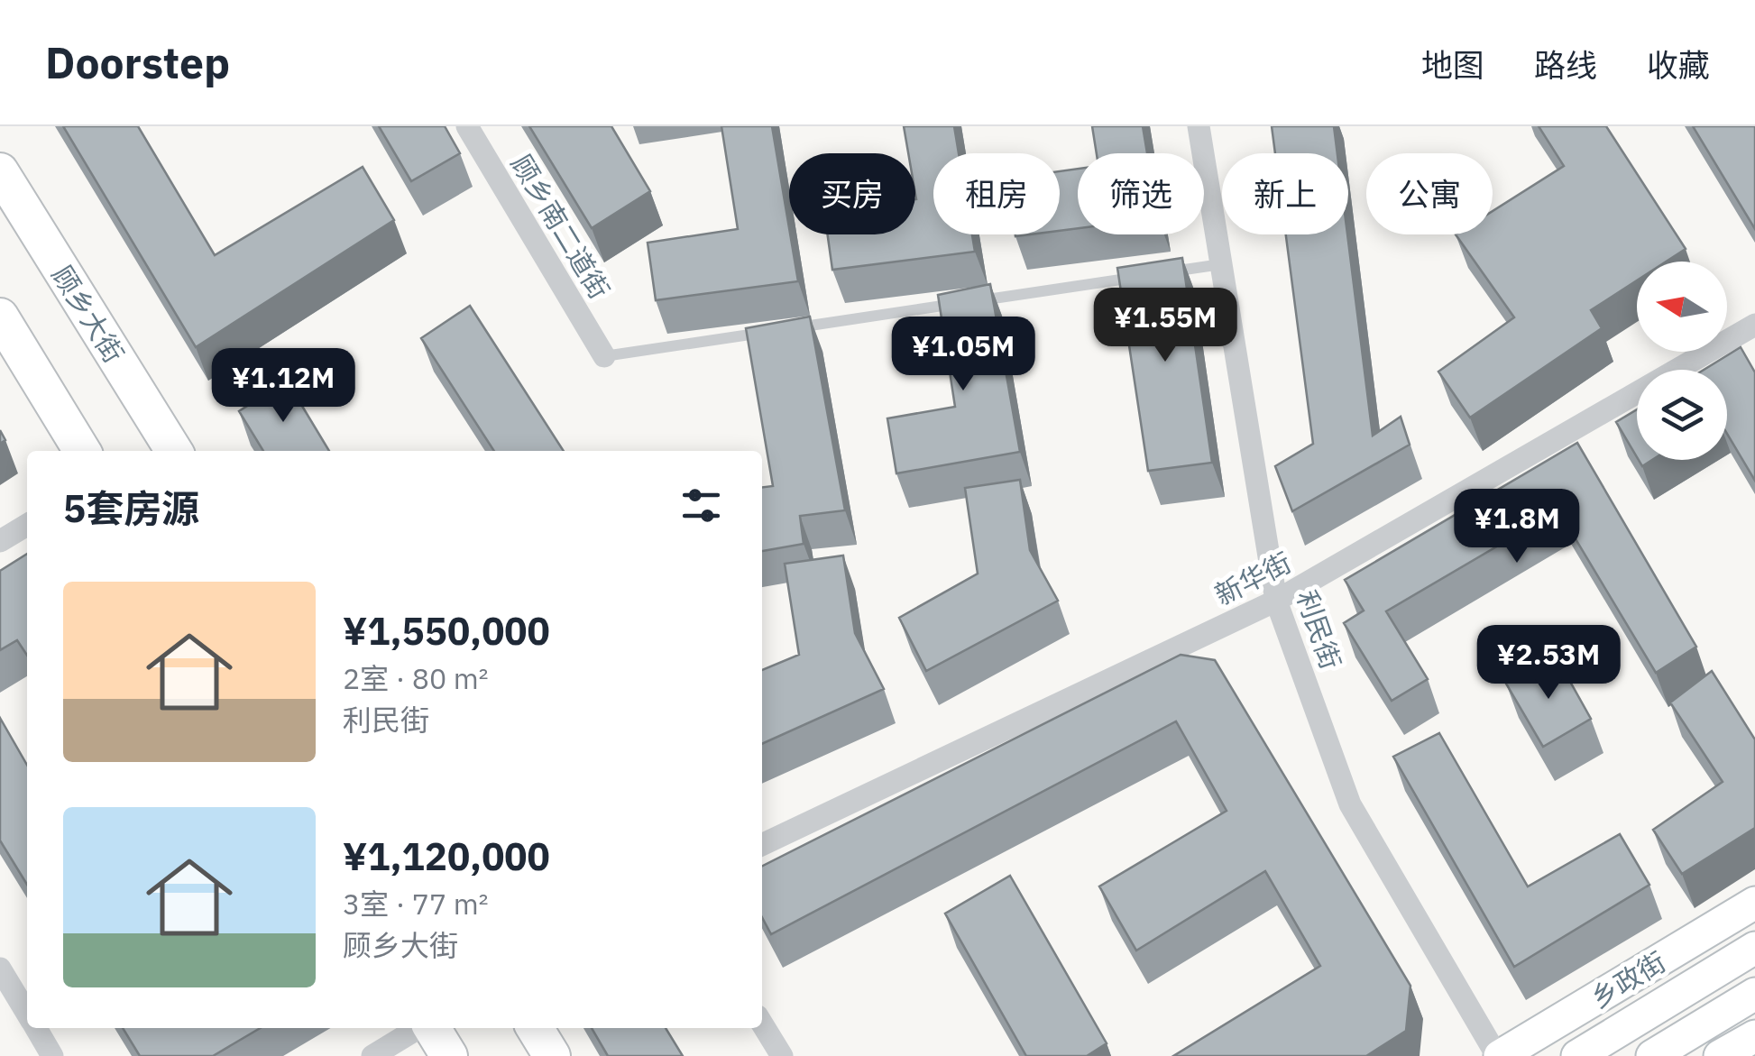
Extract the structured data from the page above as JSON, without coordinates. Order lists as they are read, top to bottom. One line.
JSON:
{"streets":{"main road":["顾乡大街","乡政街"],"street":["顾乡南二道街","新华街","利民街"]},"crossings":[["新华街","利民街"],["利民街","乡政街"]],"north":"left","page":{"header":"Doorstep","nav":["地图","路线","收藏"],"chip":["买房","租房","筛选","新上","公寓"],"price":["¥1.55M","¥1.05M","¥1.12M","¥1.8M","¥2.53M"],"heading":"5套房源","list":[{"name":"¥1,550,000","note":"2室 · 80 m² · 利民街"},{"name":"¥1,120,000","note":"3室 · 77 m² · 顾乡大街"}]}}
